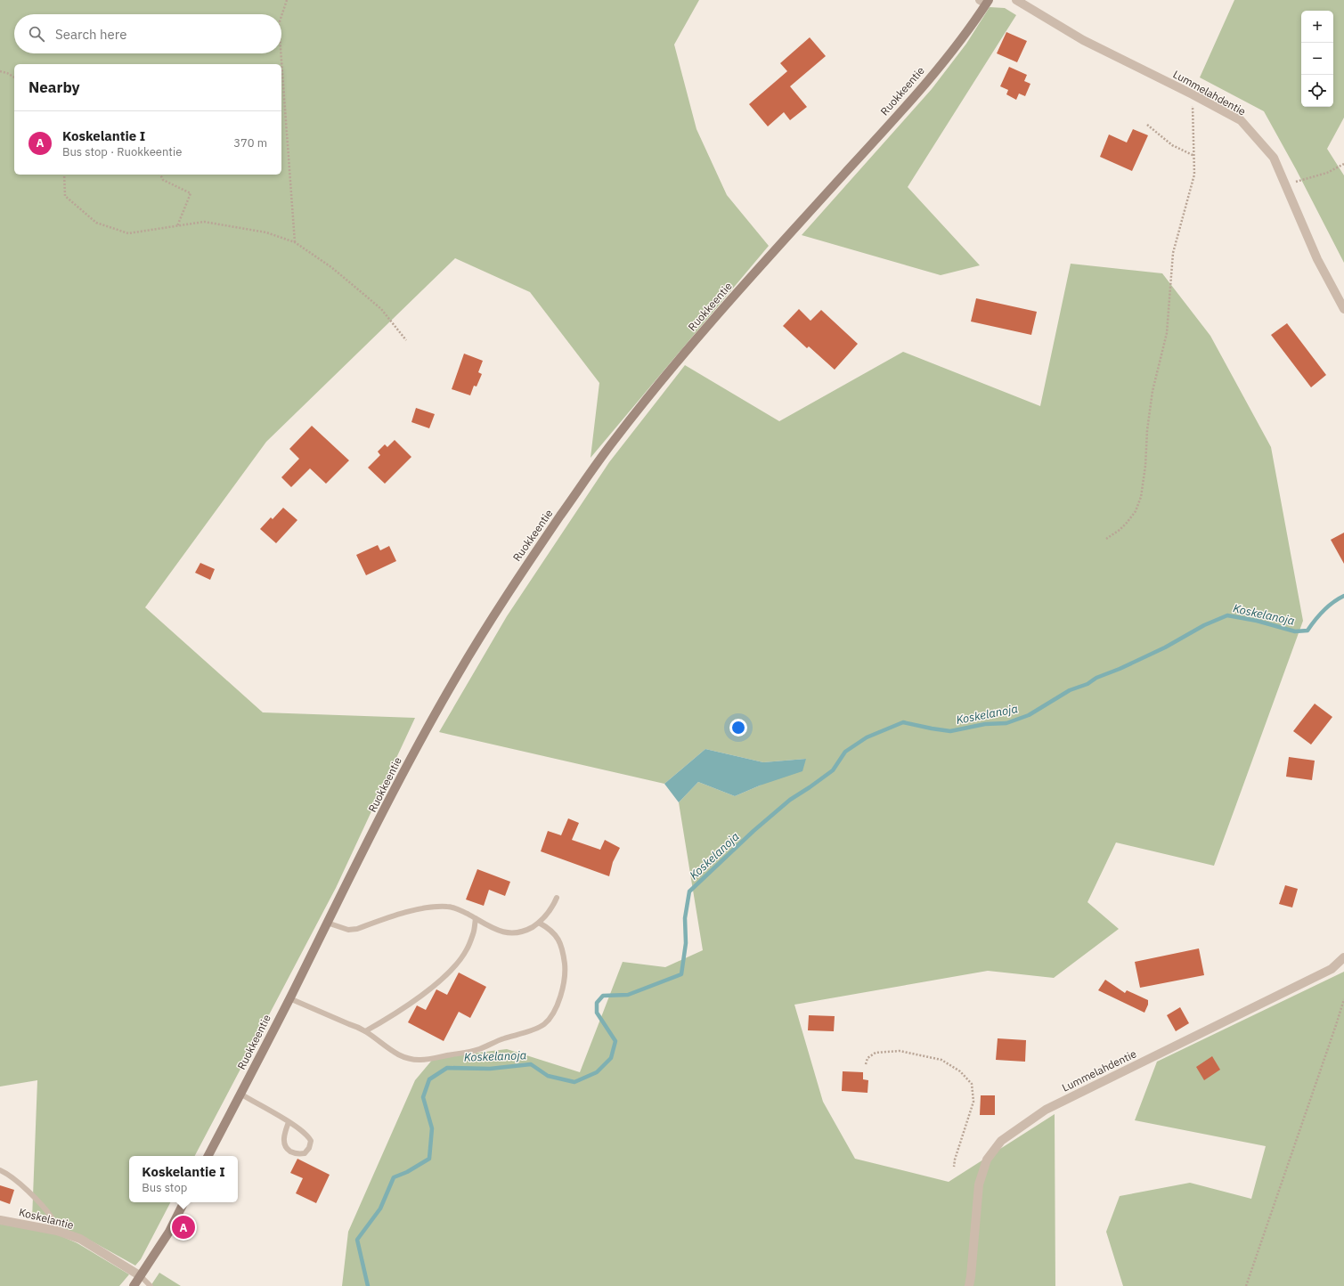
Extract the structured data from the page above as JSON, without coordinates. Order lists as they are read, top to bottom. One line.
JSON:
{"streets":{"street":["Ruokkeentie","Lummelahdentie","Koskelantie"]},"water":["Koskelanoja"],"page":{"map_buttons":["+","−"],"search":"Search here","heading":"Nearby","list":[{"mark":"A","name":"Koskelantie I","note":"Bus stop · Ruokkeentie","value":"370 m"}],"popup":["Koskelantie I","Bus stop"],"pins":"A"}}
